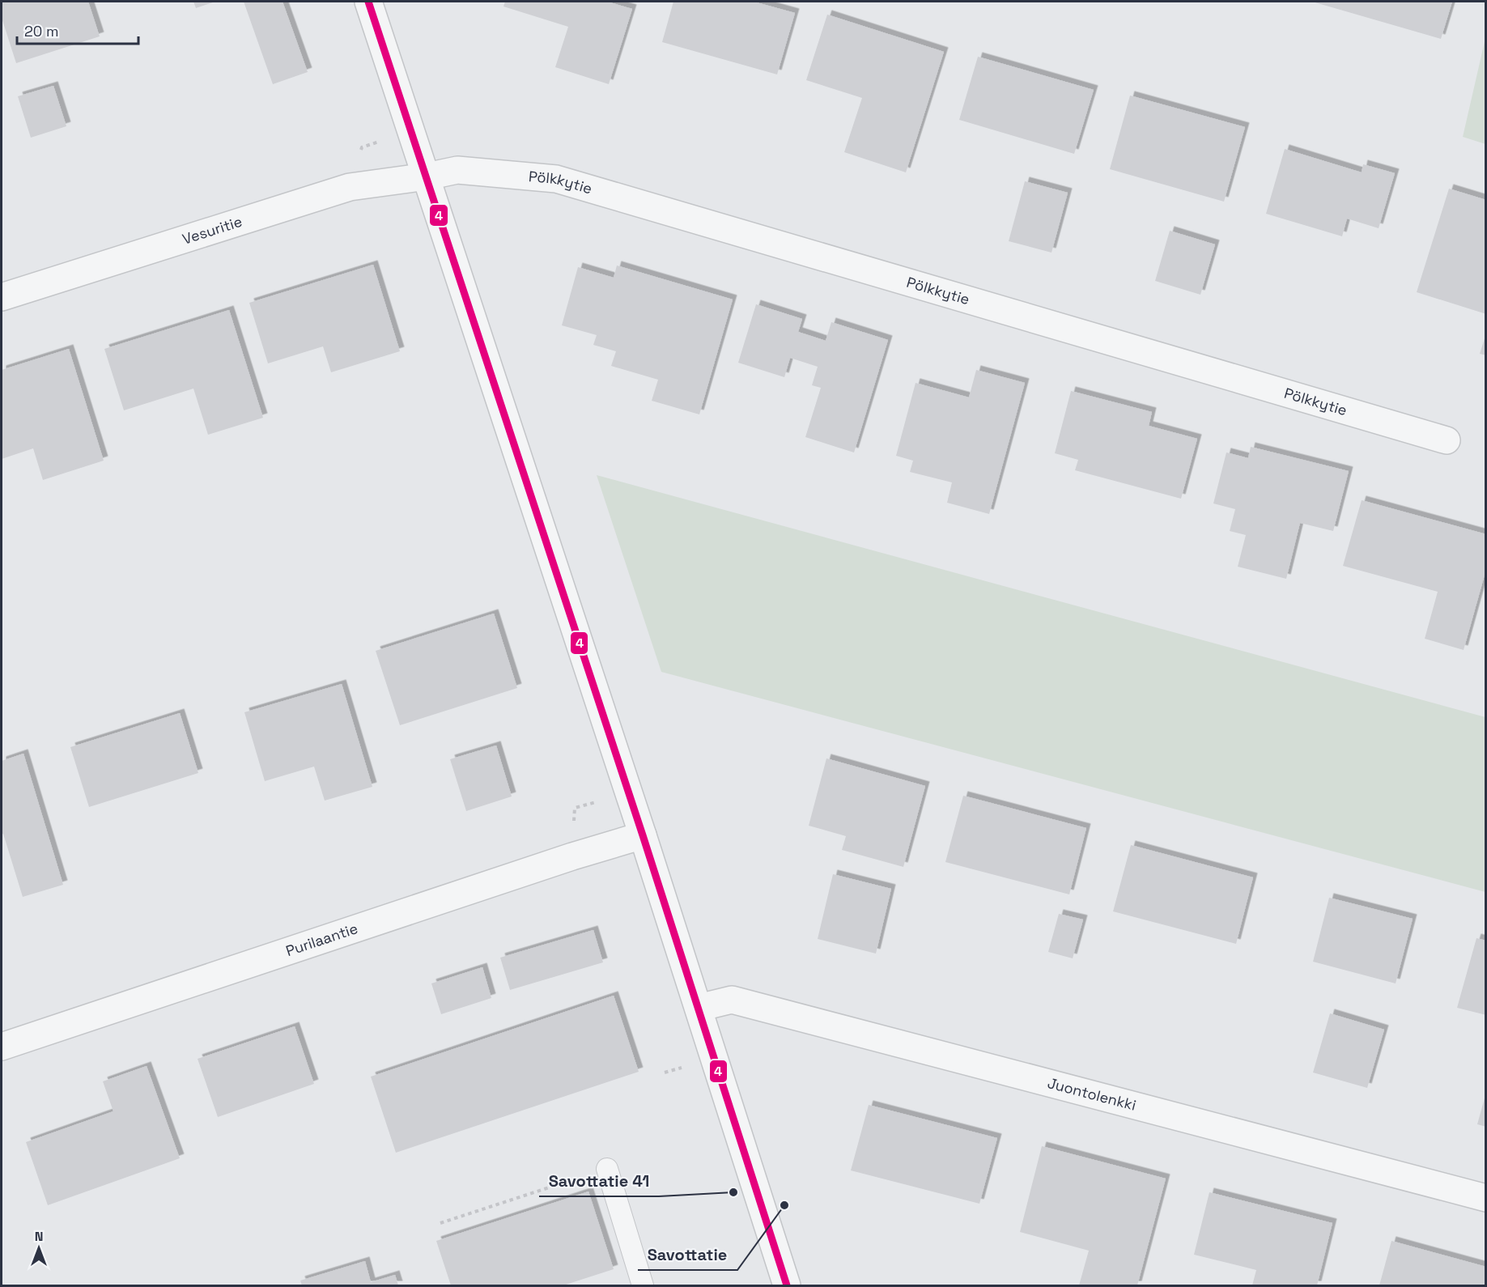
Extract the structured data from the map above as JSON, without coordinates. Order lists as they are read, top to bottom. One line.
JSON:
{"streets":{"street":["Pölkkytie","Vesuritie","Purilaantie","Juontolenkki"]},"crossings":[["Pölkkytie","Vesuritie"]],"places":["Savottatie 41","Savottatie"],"lines":["transit line 4"],"scale_bar":"20 m","north":"top"}
